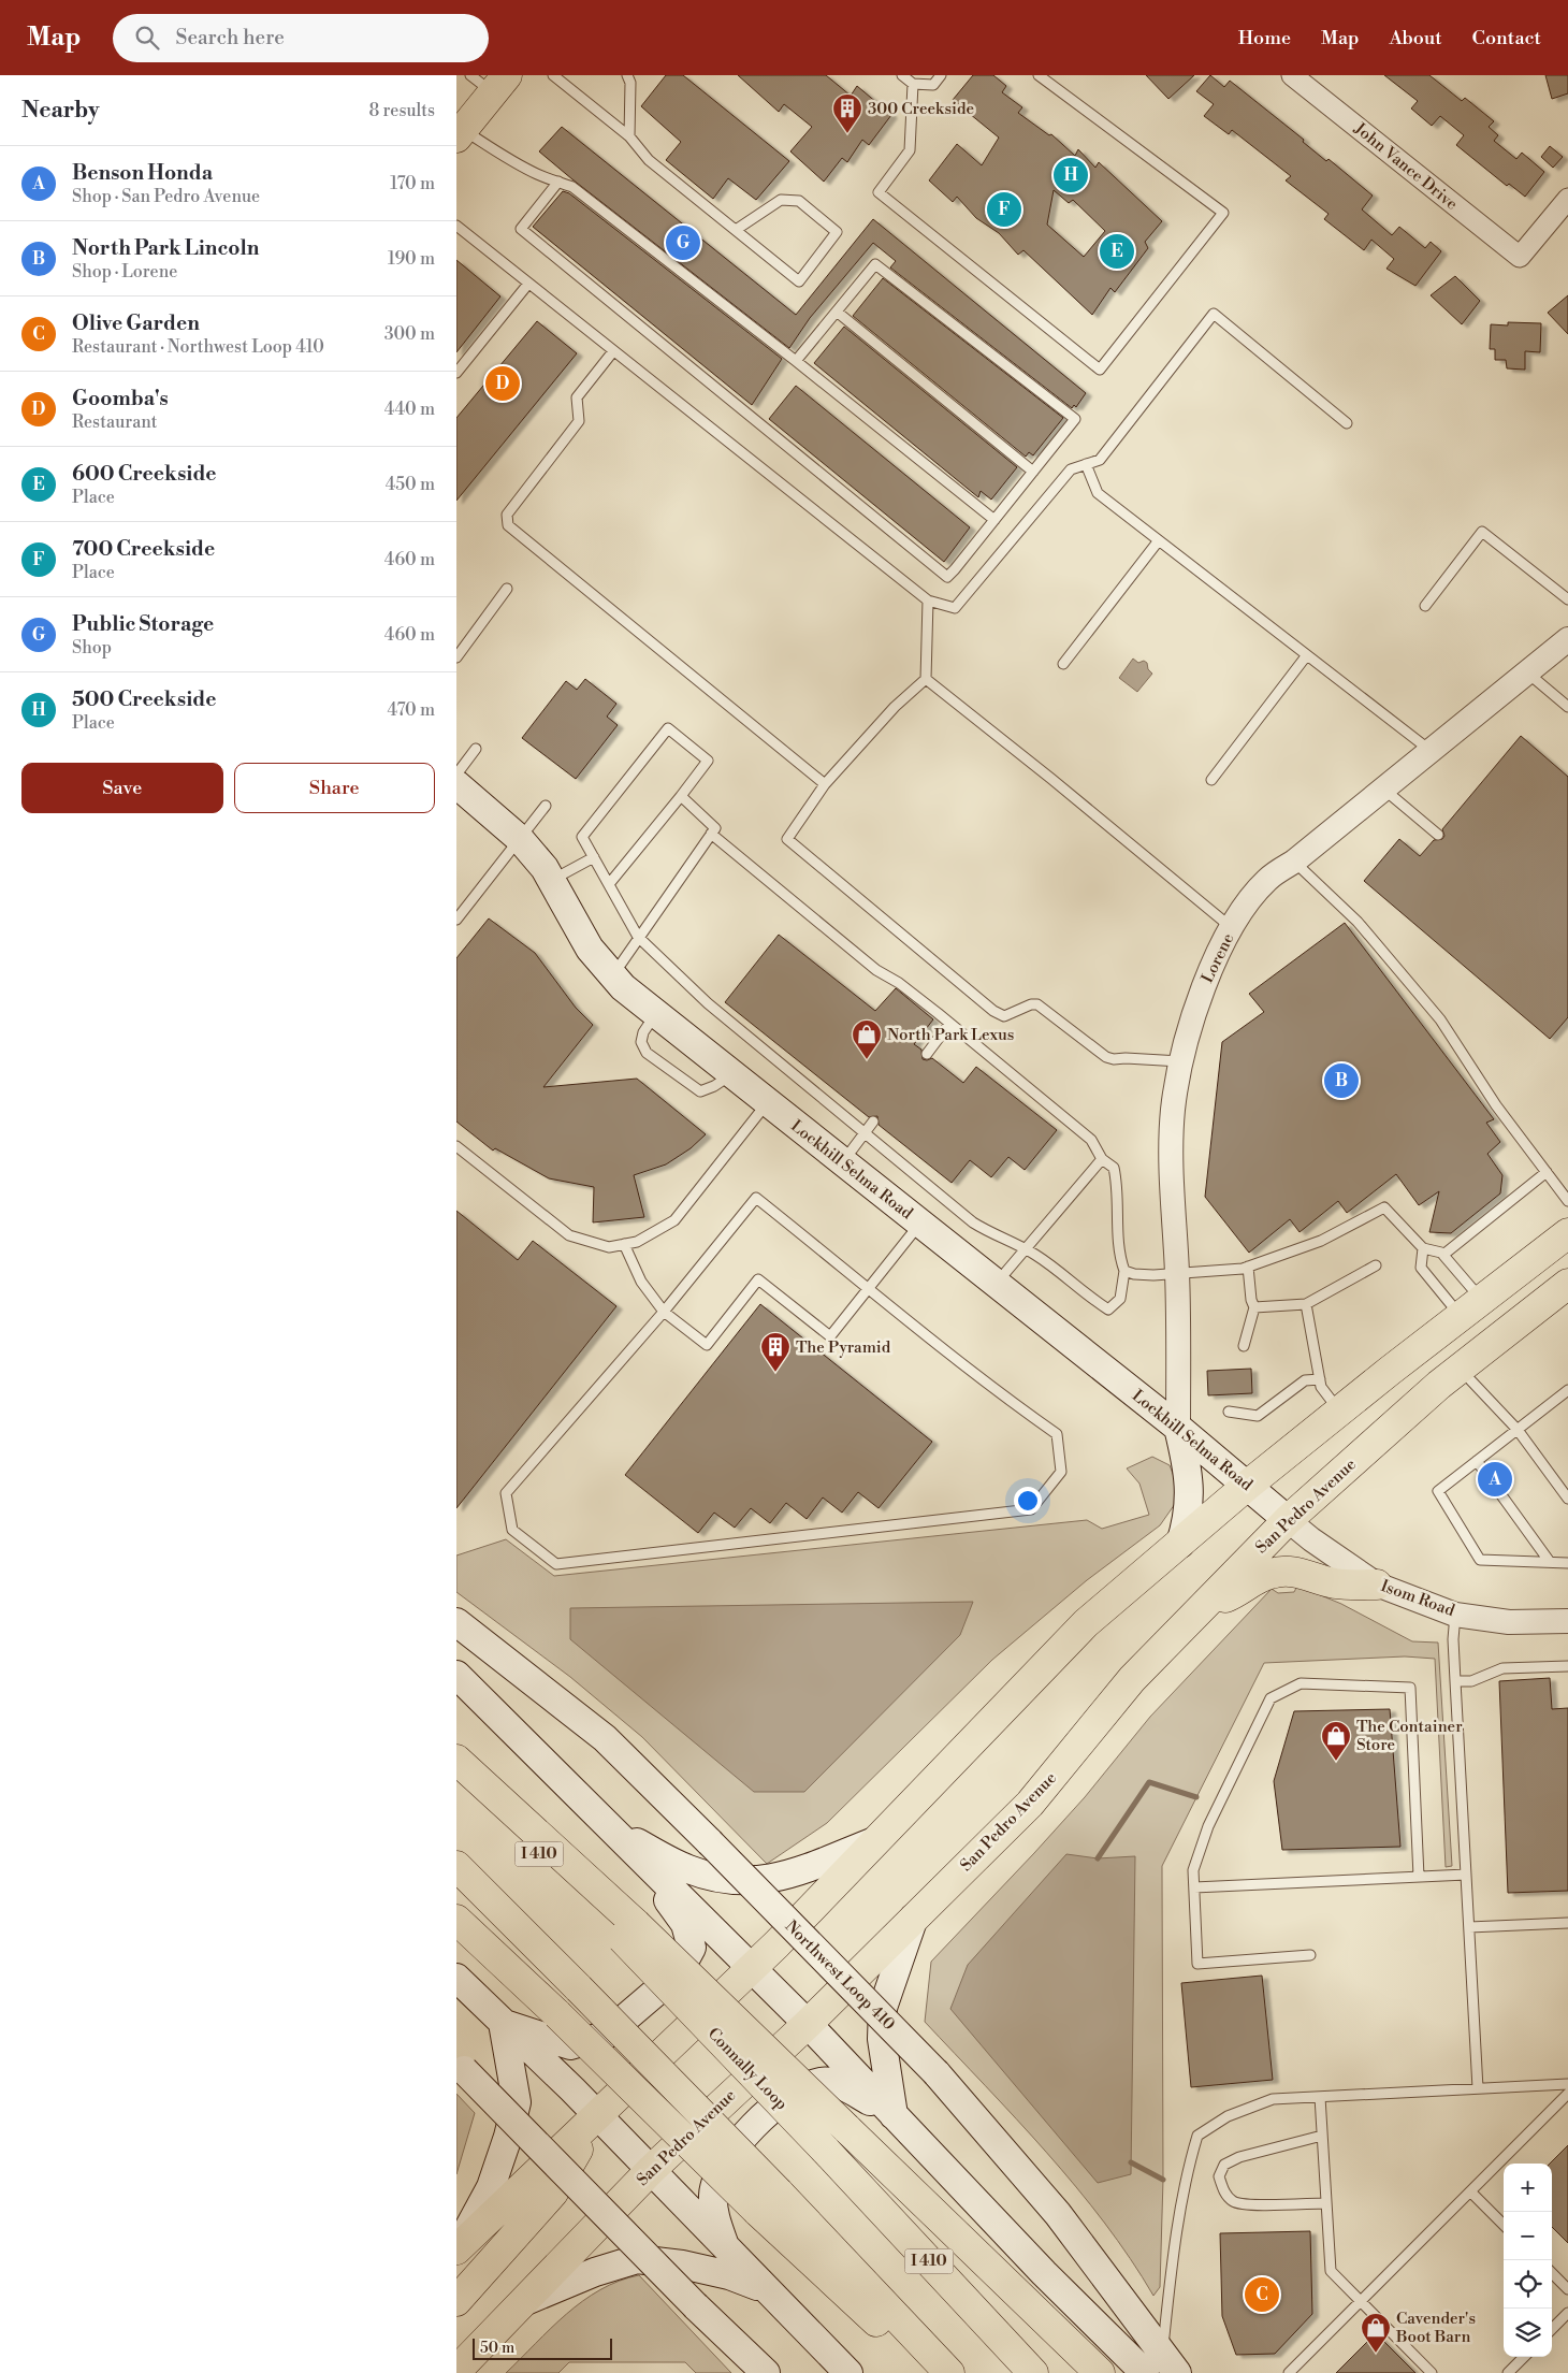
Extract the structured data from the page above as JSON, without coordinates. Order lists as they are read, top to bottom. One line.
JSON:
{"streets":{"main road":["Lockhill Selma Road","San Pedro Avenue","I 410","Northwest Loop 410","Connally Loop"],"street":["John Vance Drive","Lorene","Isom Road"]},"crossings":[["Lorene","Lockhill Selma Road"],["Lockhill Selma Road","San Pedro Avenue"],["Lockhill Selma Road","Isom Road"],["San Pedro Avenue","Isom Road"]],"places":{"building":["300 Creekside","The Pyramid"],"shop":["North Park Lexus","The Container Store","Cavender's Boot Barn"]},"scale_bar":"50 m","page":{"header":"Map","search":"Search here","nav":["Home","Map","About","Contact"],"heading":["Nearby","8 results"],"list":[{"mark":"A","name":"Benson Honda","note":"Shop · San Pedro Avenue","value":"170 m"},{"mark":"B","name":"North Park Lincoln","note":"Shop · Lorene","value":"190 m"},{"mark":"C","name":"Olive Garden","note":"Restaurant · Northwest Loop 410","value":"300 m"},{"mark":"D","name":"Goomba's","note":"Restaurant","value":"440 m"},{"mark":"E","name":"600 Creekside","note":"Place","value":"450 m"},{"mark":"F","name":"700 Creekside","note":"Place","value":"460 m"},{"mark":"G","name":"Public Storage","note":"Shop","value":"460 m"},{"mark":"H","name":"500 Creekside","note":"Place","value":"470 m"}],"pins":["H","F","G","E","D","B","A","C"],"buttons":["Save","Share"],"map_buttons":["+","−"],"scale":"50 m"}}
